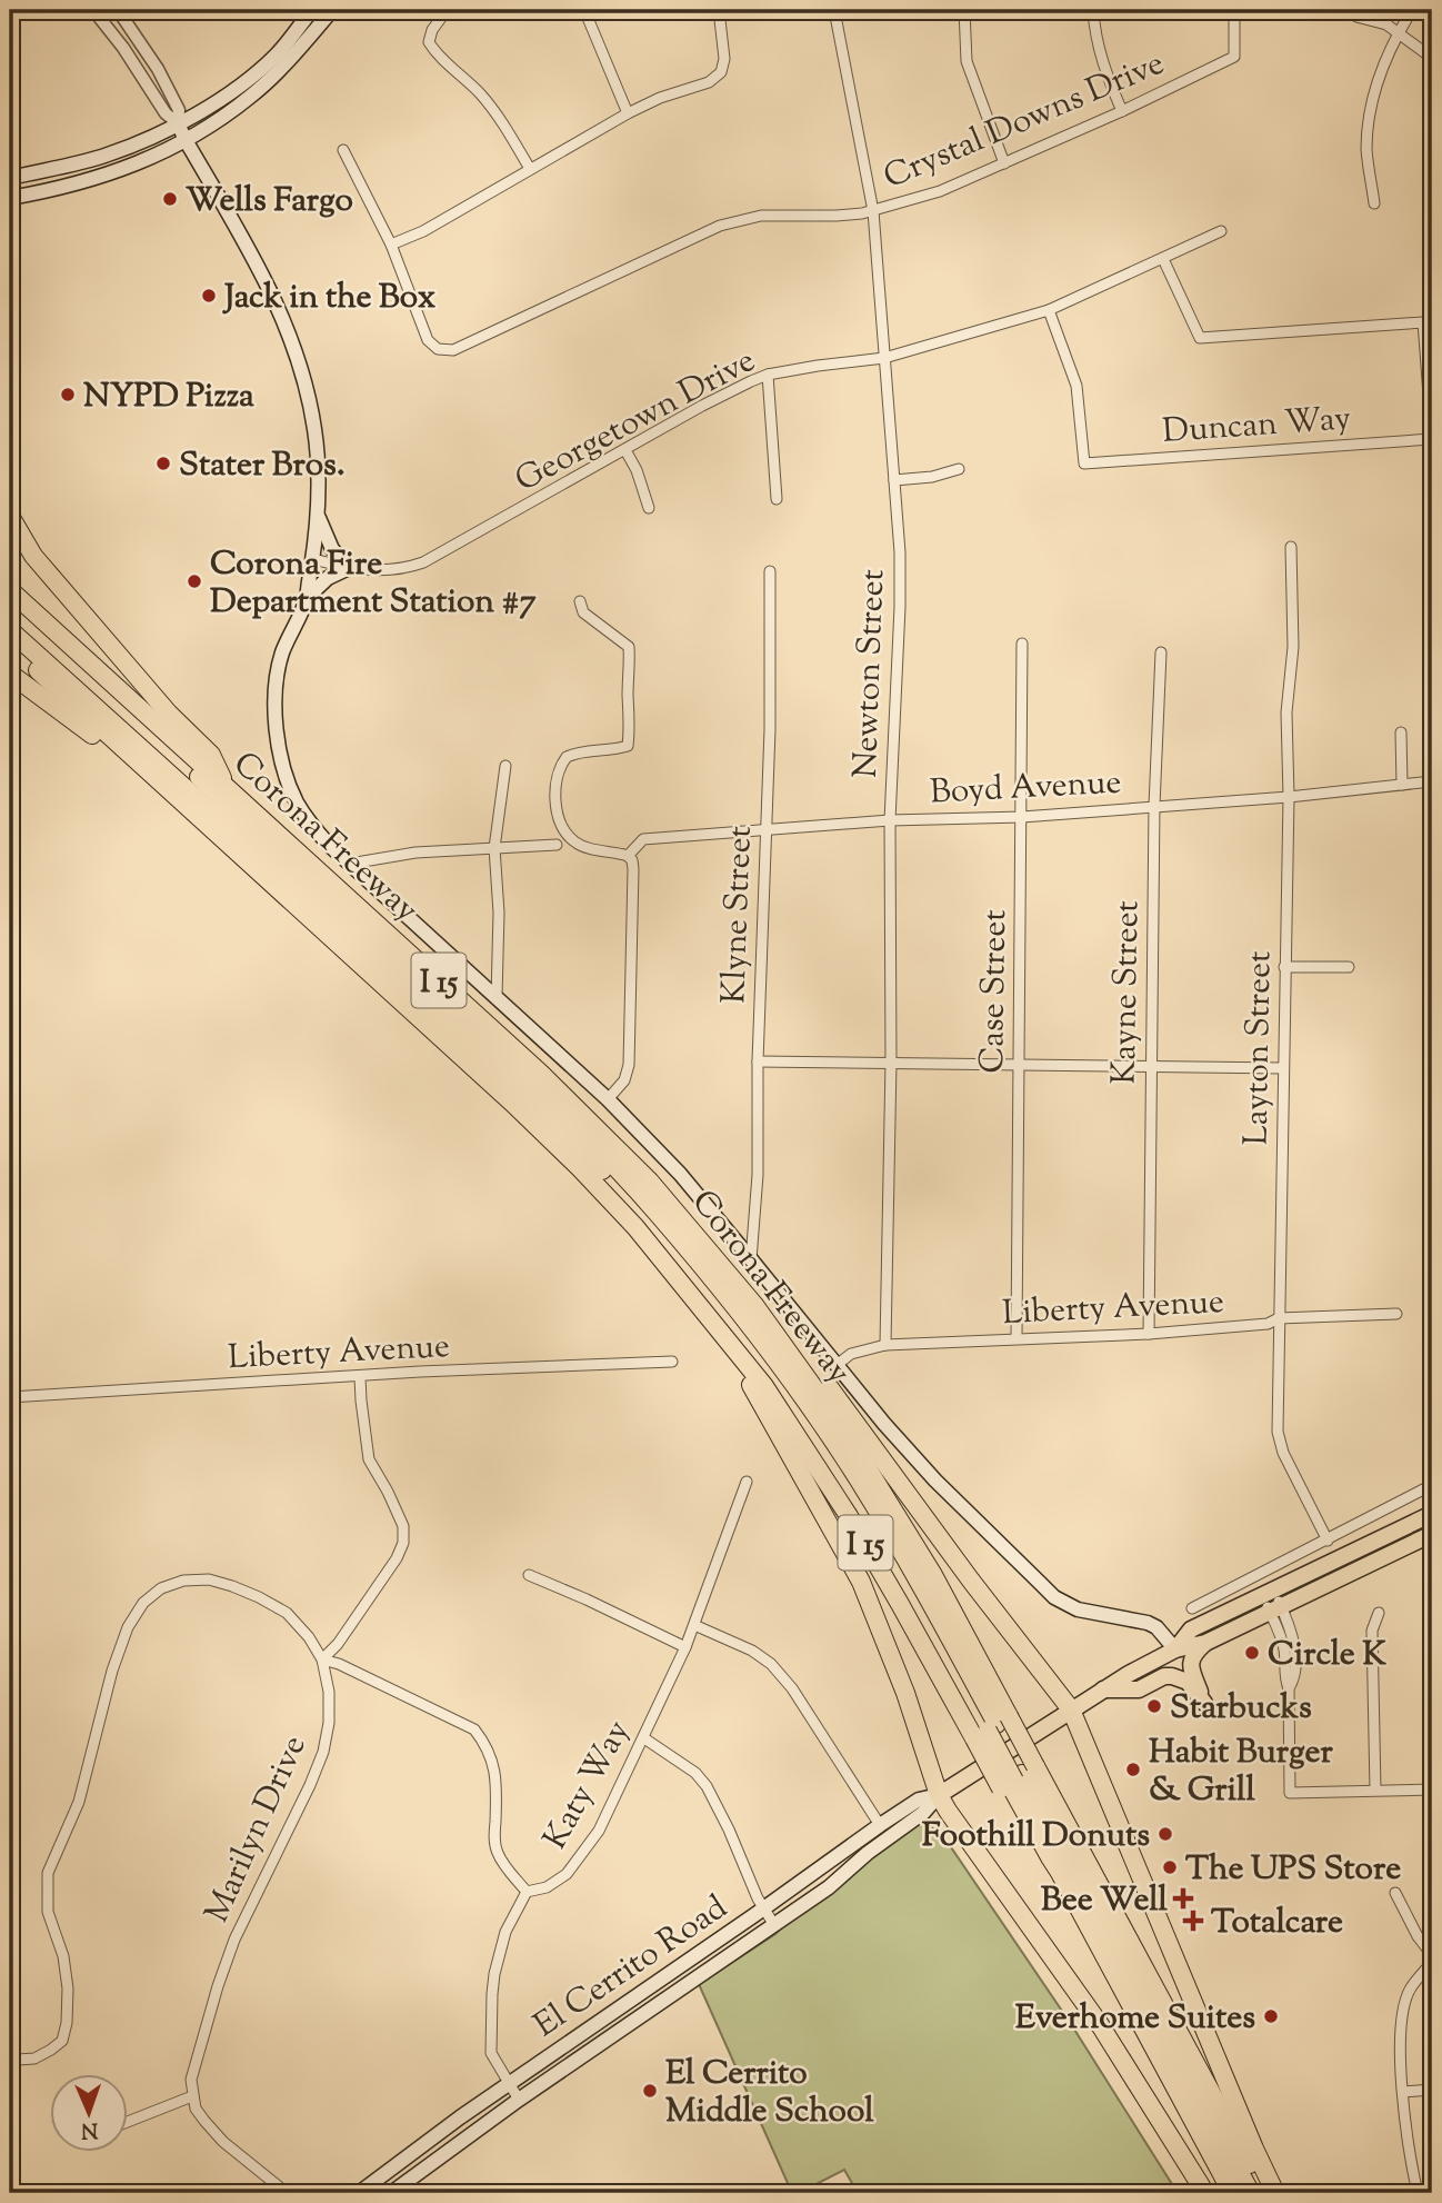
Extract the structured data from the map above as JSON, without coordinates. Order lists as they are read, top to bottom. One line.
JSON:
{"streets":{"highway":["Corona Freeway","I 15"],"main road":["El Cerrito Road"],"street":["Crystal Downs Drive","Georgetown Drive","Duncan Way","Newton Street","Boyd Avenue","Klyne Street","Case Street","Kayne Street","Layton Street","Liberty Avenue","Katy Way","Marilyn Drive"]},"crossings":[["Crystal Downs Drive","Newton Street"],["Georgetown Drive","Duncan Way"],["Georgetown Drive","Newton Street"],["Newton Street","Boyd Avenue"],["Newton Street","Liberty Avenue"],["Boyd Avenue","Klyne Street"],["Boyd Avenue","Case Street"],["Boyd Avenue","Kayne Street"],["Boyd Avenue","Layton Street"],["Case Street","Liberty Avenue"],["Kayne Street","Liberty Avenue"],["Layton Street","Liberty Avenue"]],"places":{"other":["Wells Fargo","Jack in the Box","NYPD Pizza","Stater Bros.","Corona Fire Department Station #7","Circle K","Starbucks","Habit Burger & Grill","Foothill Donuts","The UPS Store","Everhome Suites","El Cerrito Middle School"],"health":["Bee Well","Totalcare"]},"north":"bottom"}
